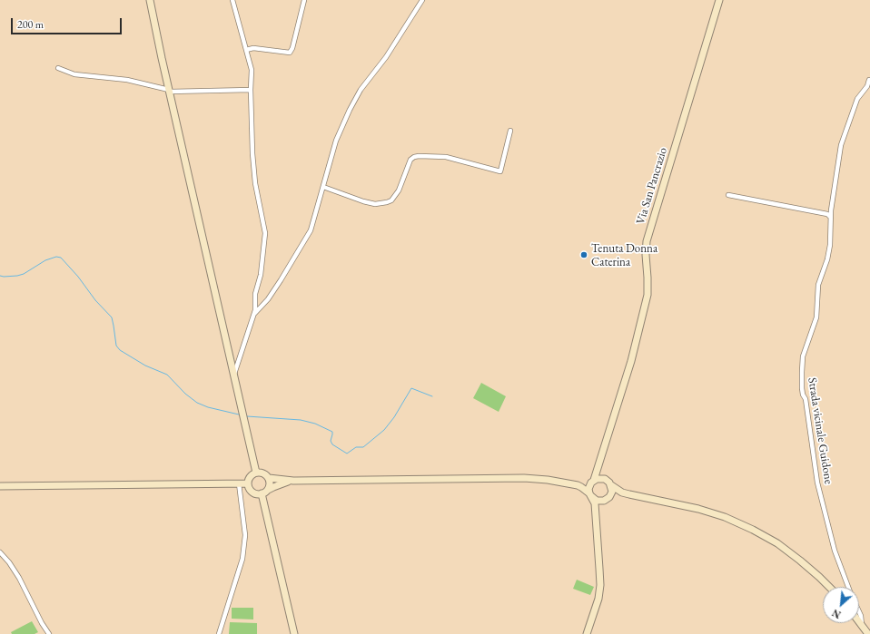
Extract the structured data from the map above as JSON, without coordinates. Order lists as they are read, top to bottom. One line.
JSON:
{"streets":{"main road":["Via San Pancrazio"],"street":["Strada vicinale Guidone"]},"places":["Tenuta Donna Caterina"],"scale_bar":"200 m","north":"bottom left"}
